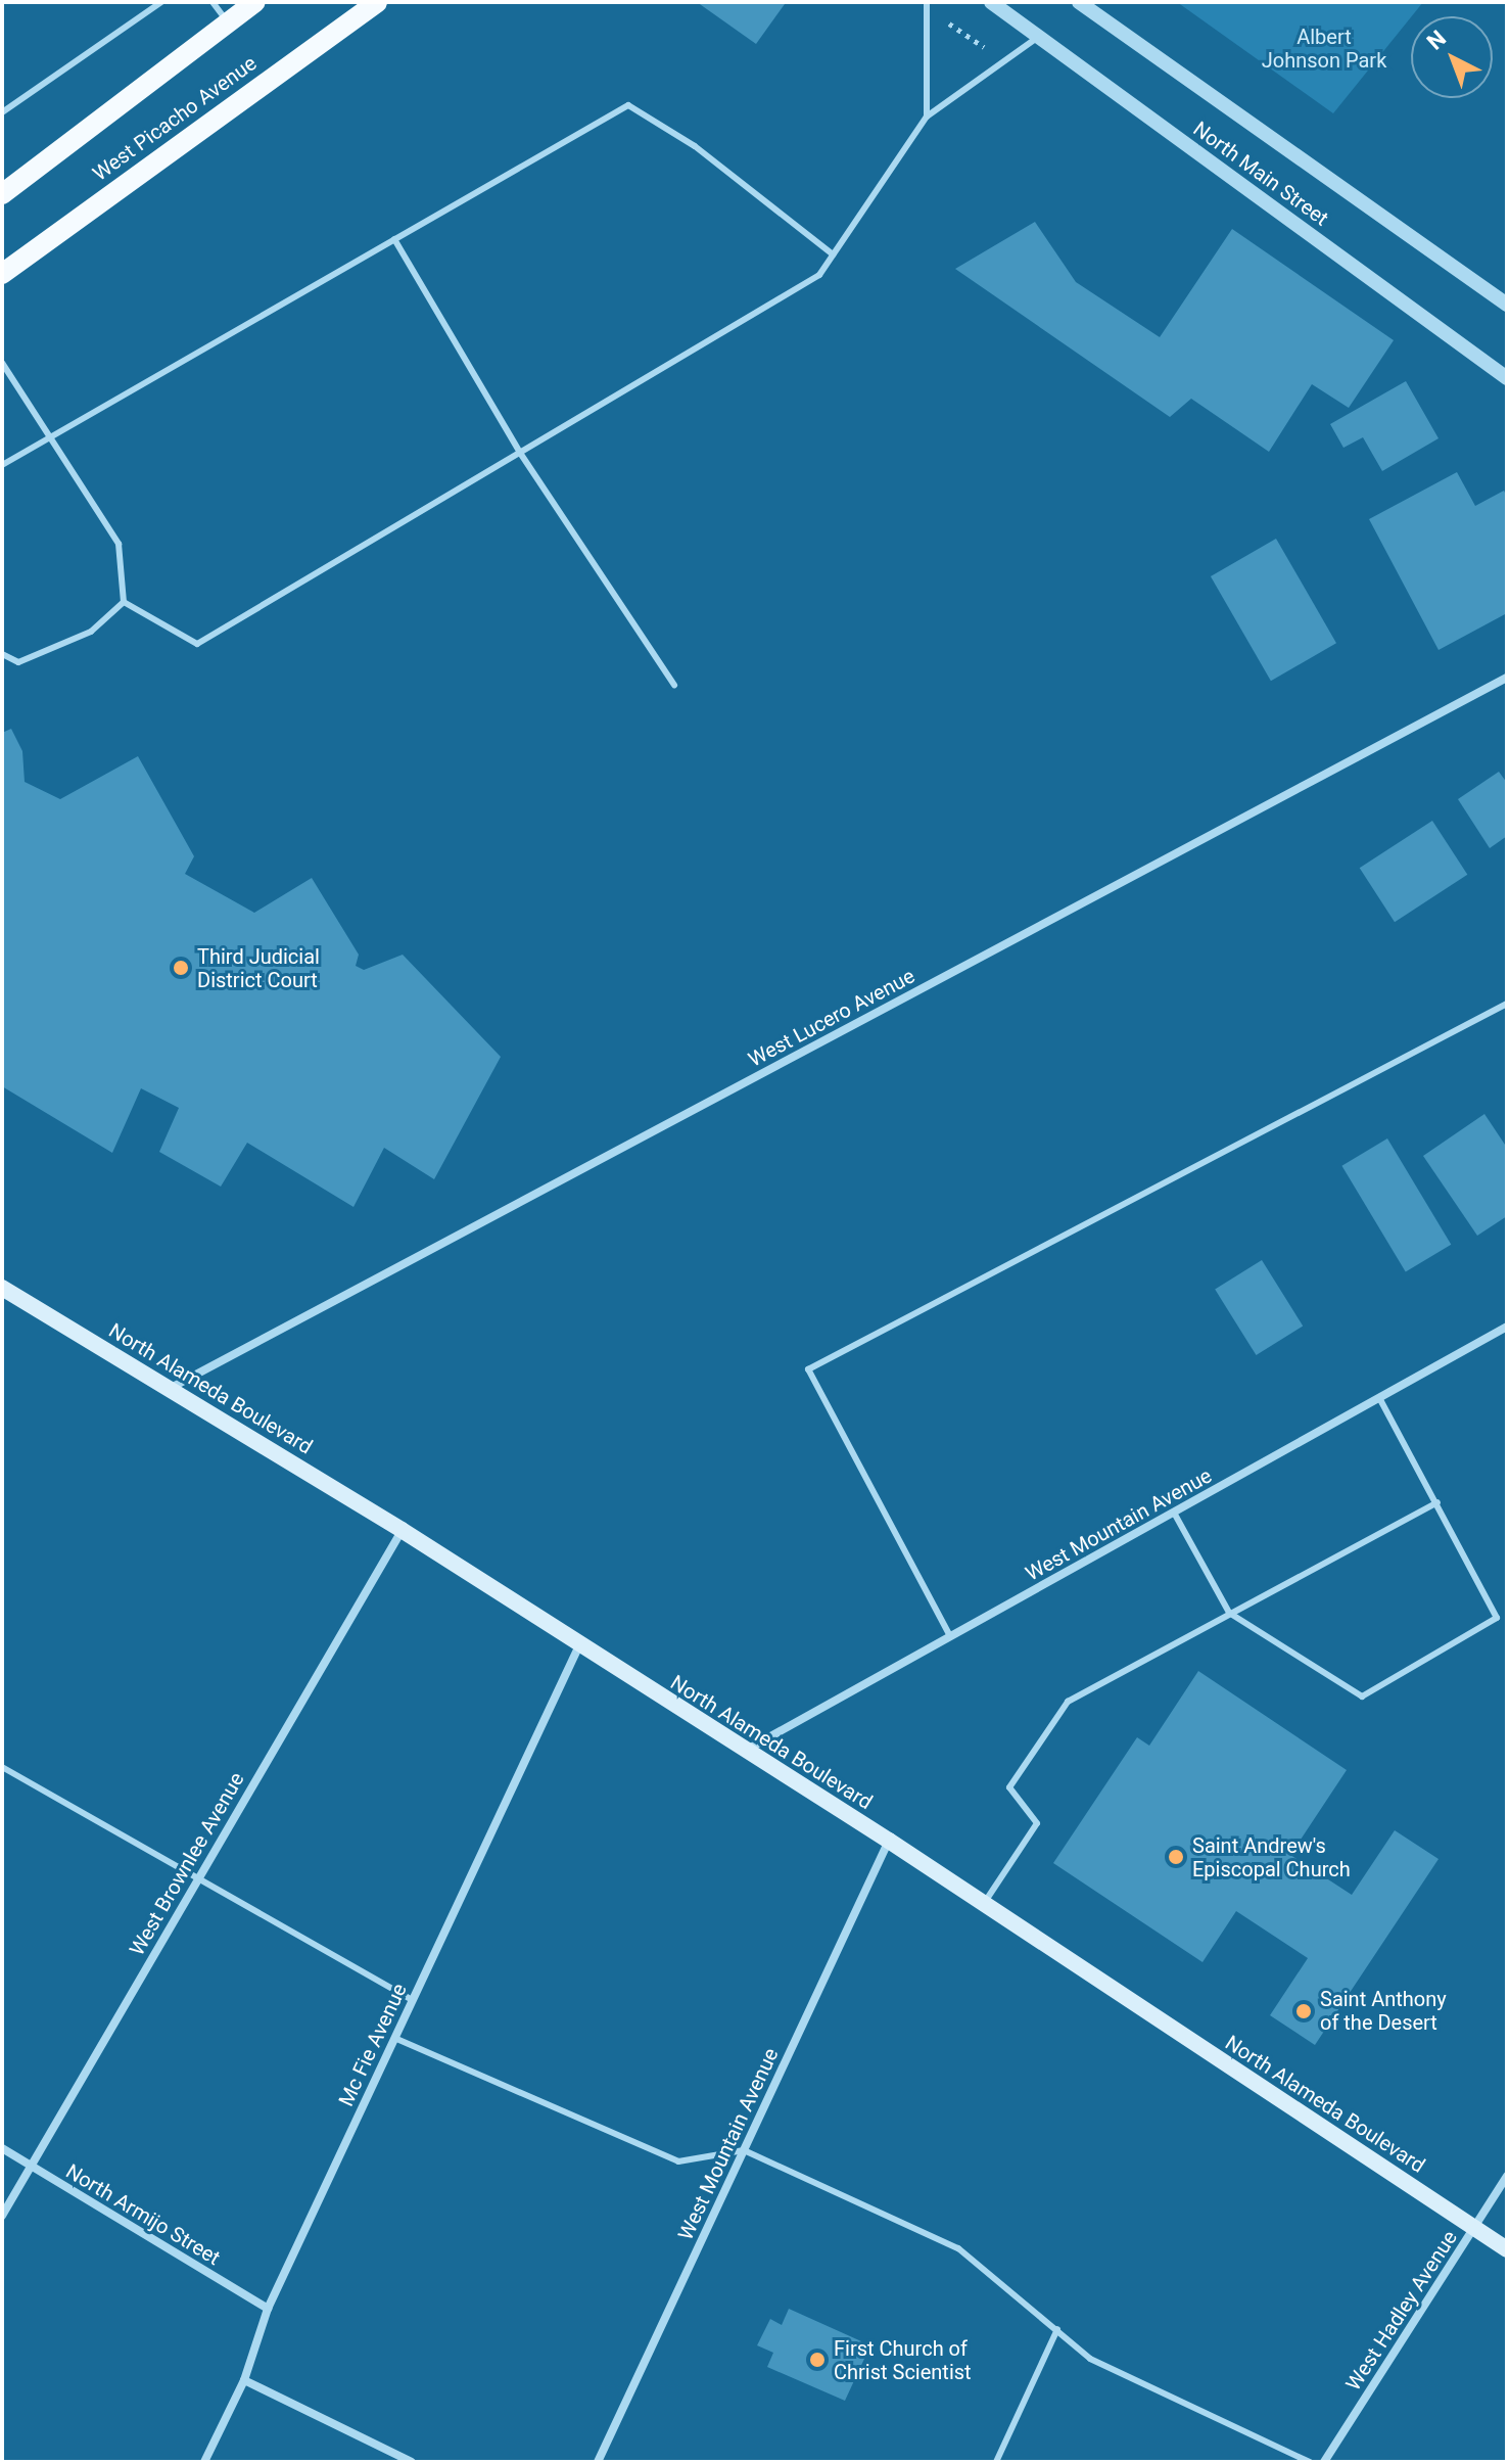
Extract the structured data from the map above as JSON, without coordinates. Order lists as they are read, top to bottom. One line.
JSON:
{"streets":{"main road":["West Picacho Avenue","North Alameda Boulevard"],"street":["North Main Street","West Lucero Avenue","West Mountain Avenue","West Brownlee Avenue","Mc Fie Avenue","North Armijo Street","West Hadley Avenue"]},"crossings":[["West Lucero Avenue","North Alameda Boulevard"],["North Alameda Boulevard","West Mountain Avenue"],["North Alameda Boulevard","West Brownlee Avenue"],["North Alameda Boulevard","Mc Fie Avenue"],["North Alameda Boulevard","West Hadley Avenue"],["West Brownlee Avenue","North Armijo Street"],["Mc Fie Avenue","North Armijo Street"]],"parks":["Albert Johnson Park"],"places":["Third Judicial District Court","Saint Andrew's Episcopal Church","Saint Anthony of the Desert","First Church of Christ Scientist"],"north":"top left"}
